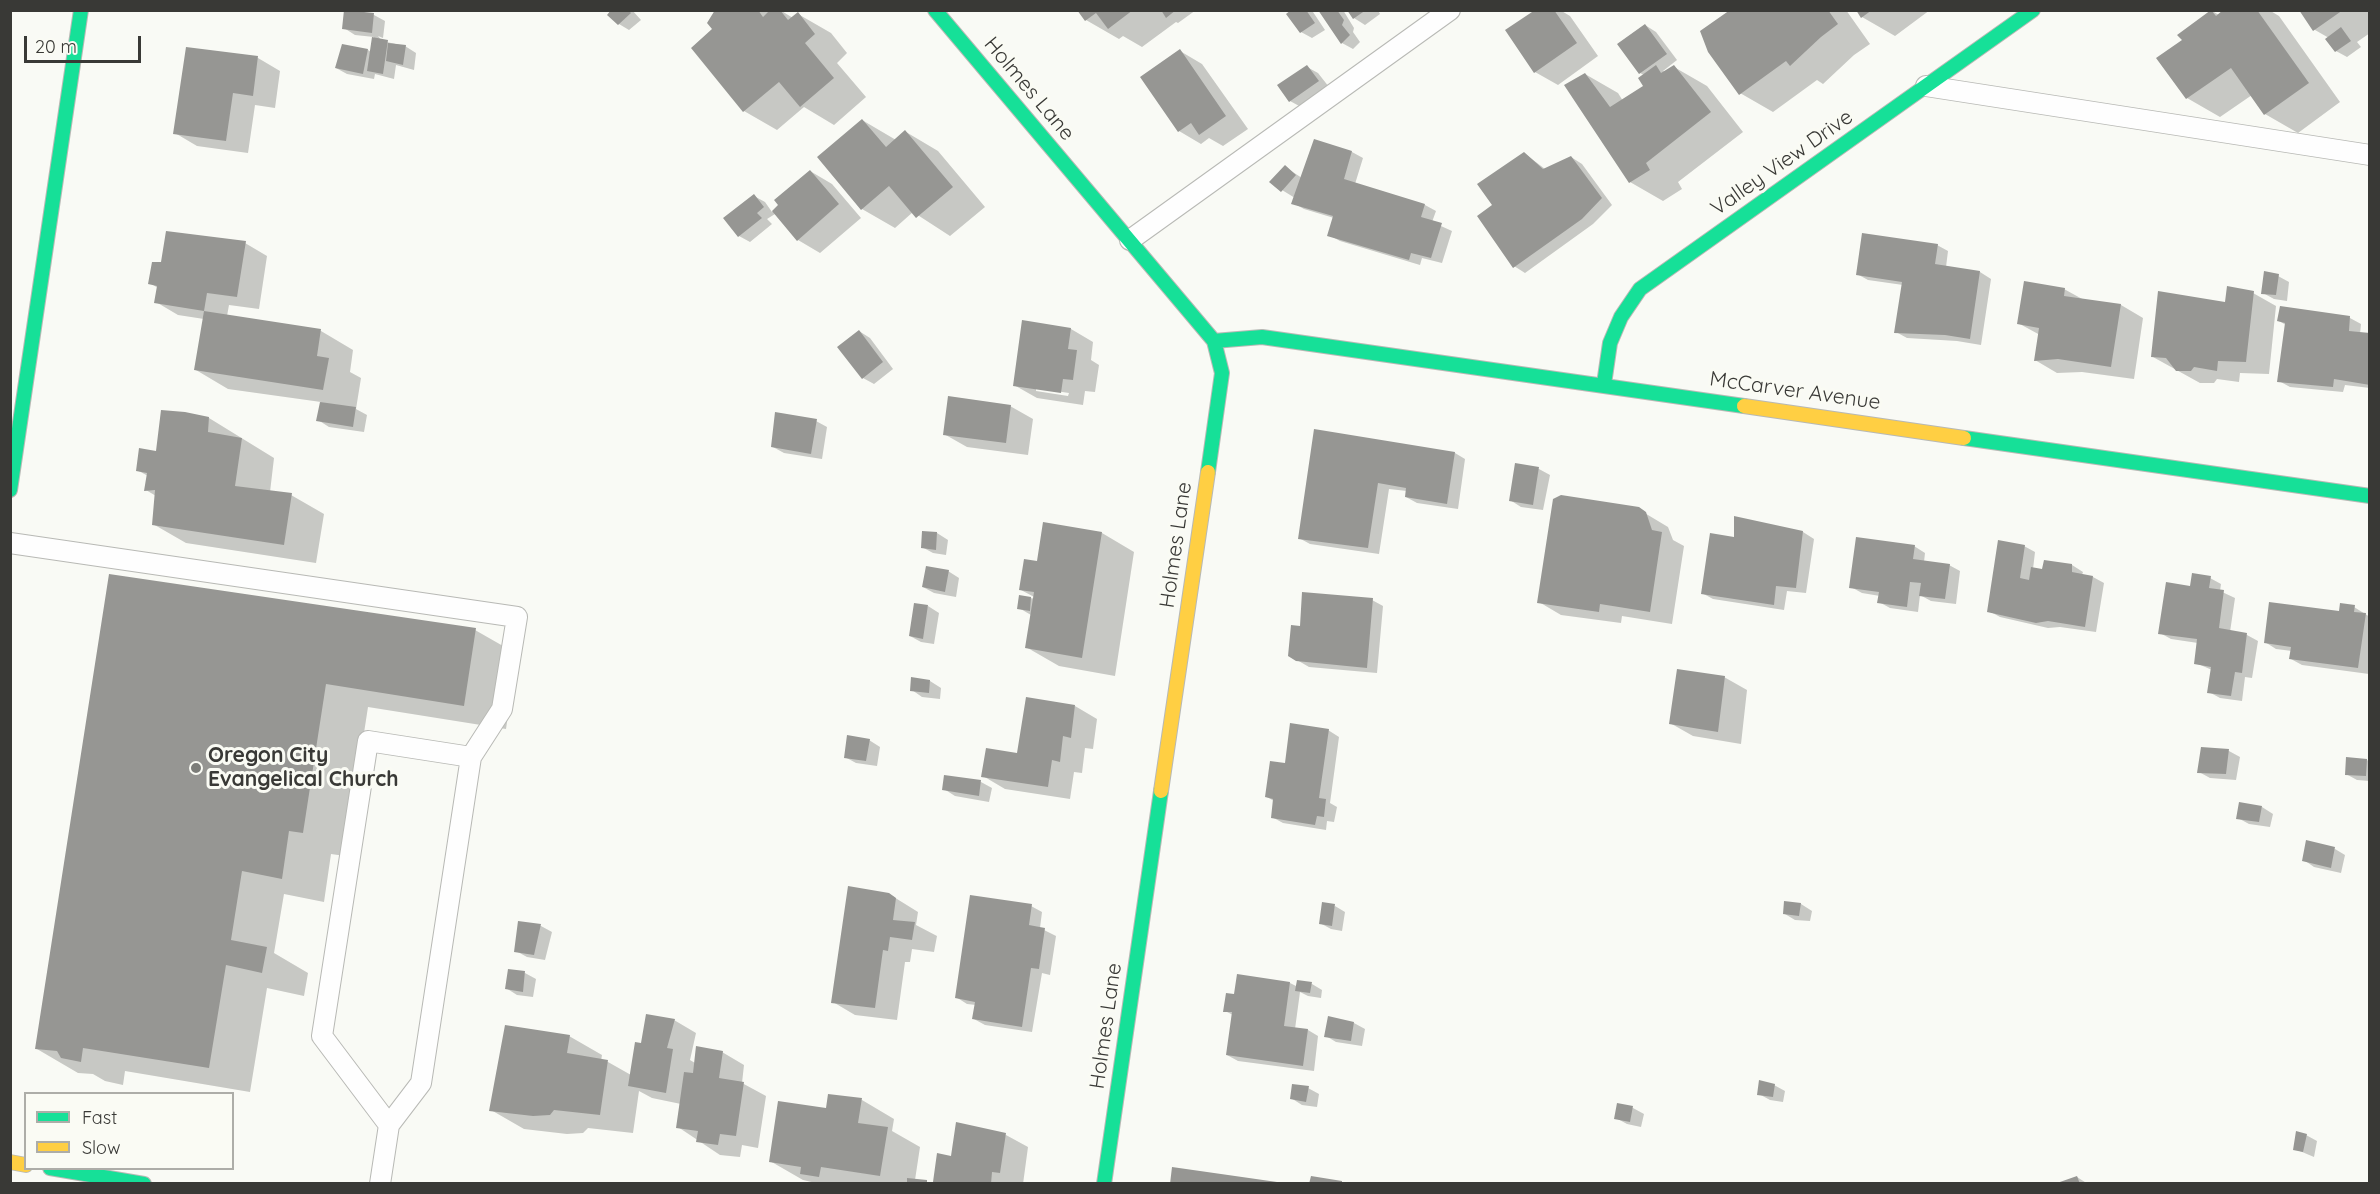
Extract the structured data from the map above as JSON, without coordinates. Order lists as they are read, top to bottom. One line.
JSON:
{"streets":{"street":["Holmes Lane","Valley View Drive","McCarver Avenue"]},"crossings":[["Holmes Lane","McCarver Avenue"],["Valley View Drive","McCarver Avenue"]],"places":["Oregon City Evangelical Church"],"legend":["Fast","Slow"],"scale_bar":"20 m"}
